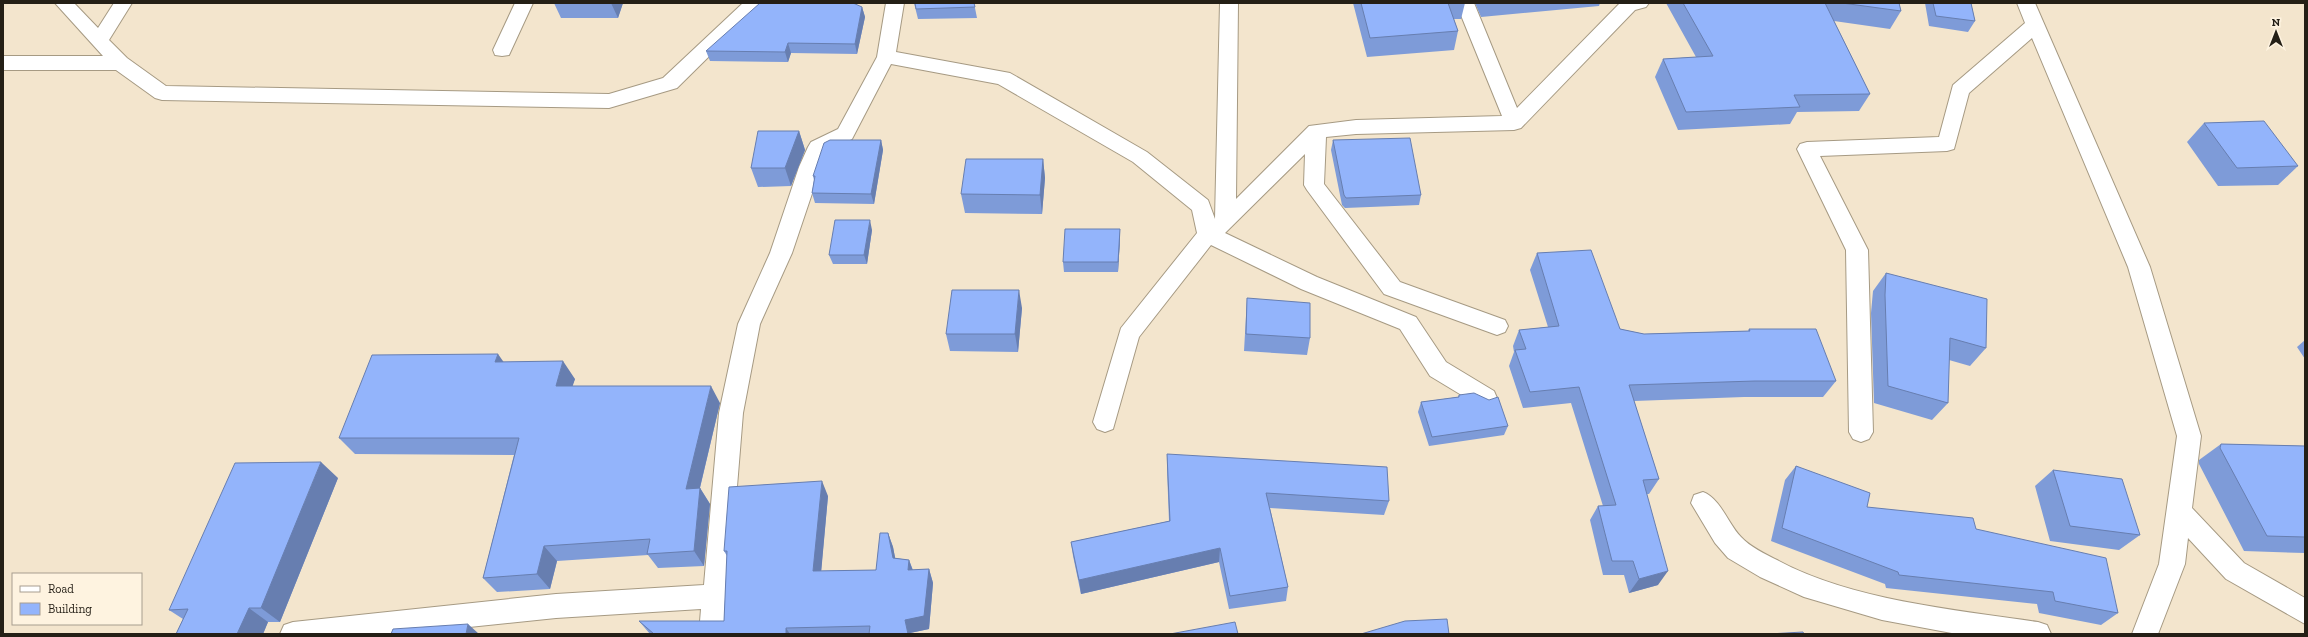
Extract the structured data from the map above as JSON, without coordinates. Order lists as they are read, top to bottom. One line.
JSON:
{"legend":["Road","Building"],"north":"top"}
